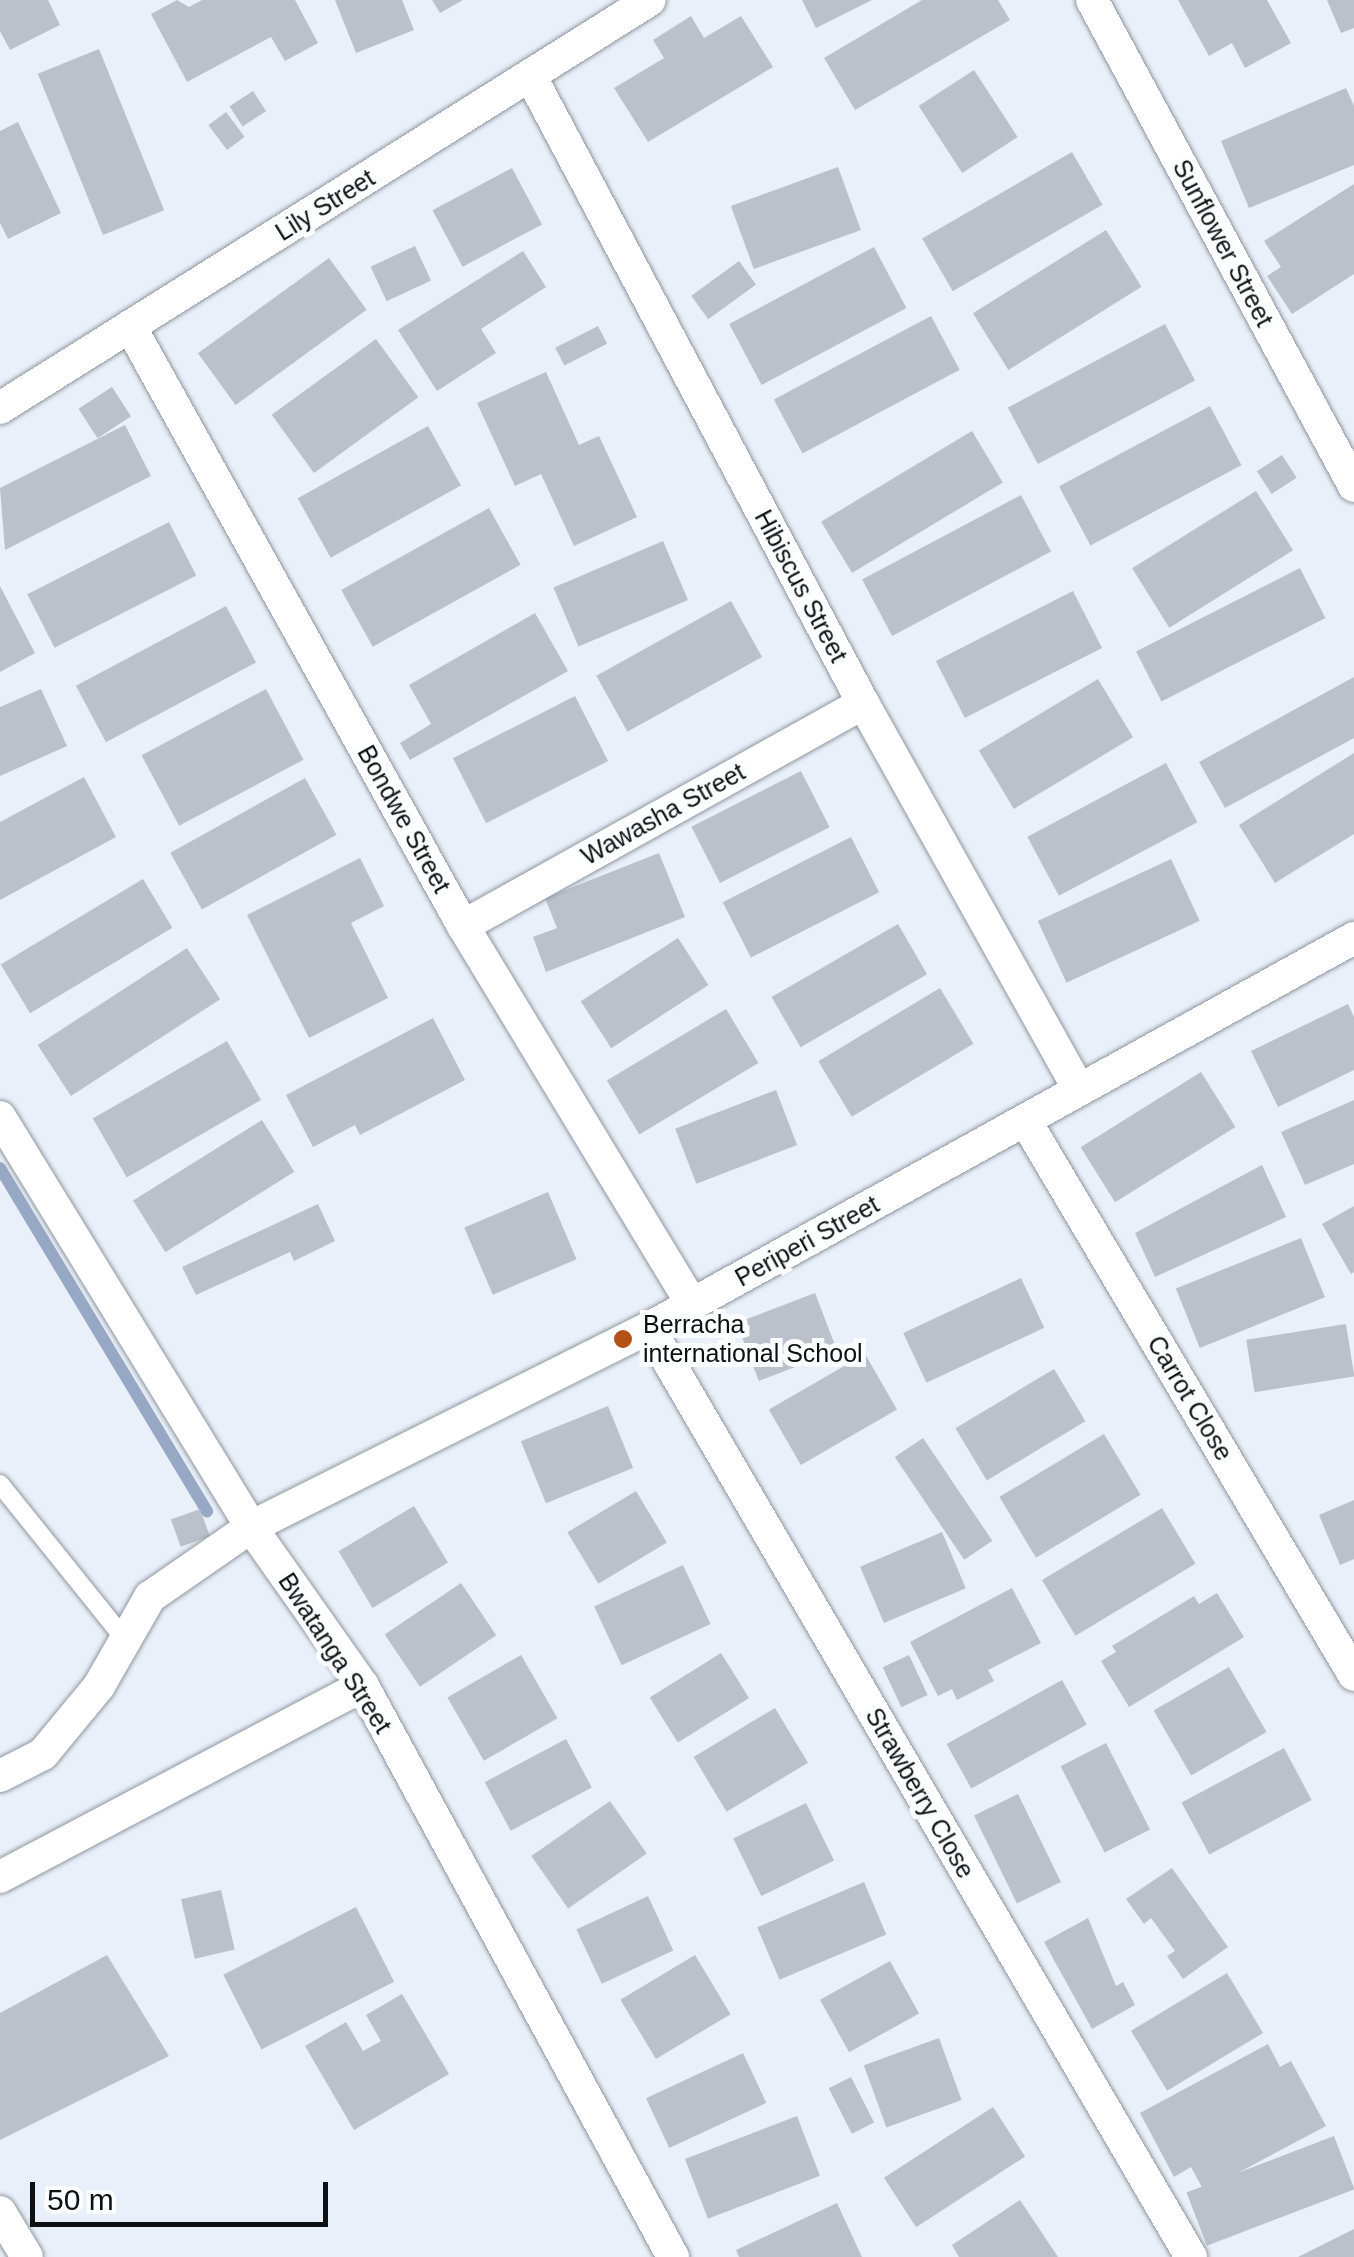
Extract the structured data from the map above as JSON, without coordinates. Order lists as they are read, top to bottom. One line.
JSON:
{"streets":{"street":["Lily Street","Sunflower Street","Hibiscus Street","Wawasha Street","Bondwe Street","Periperi Street","Carrot Close","Bwatanga Street","Strawberry Close"]},"crossings":[["Lily Street","Hibiscus Street"],["Lily Street","Bondwe Street"],["Hibiscus Street","Wawasha Street"],["Hibiscus Street","Periperi Street"],["Wawasha Street","Bondwe Street"],["Bondwe Street","Periperi Street"],["Periperi Street","Carrot Close"],["Periperi Street","Bwatanga Street"],["Periperi Street","Strawberry Close"]],"places":["Berracha international School"],"scale_bar":"50 m"}
